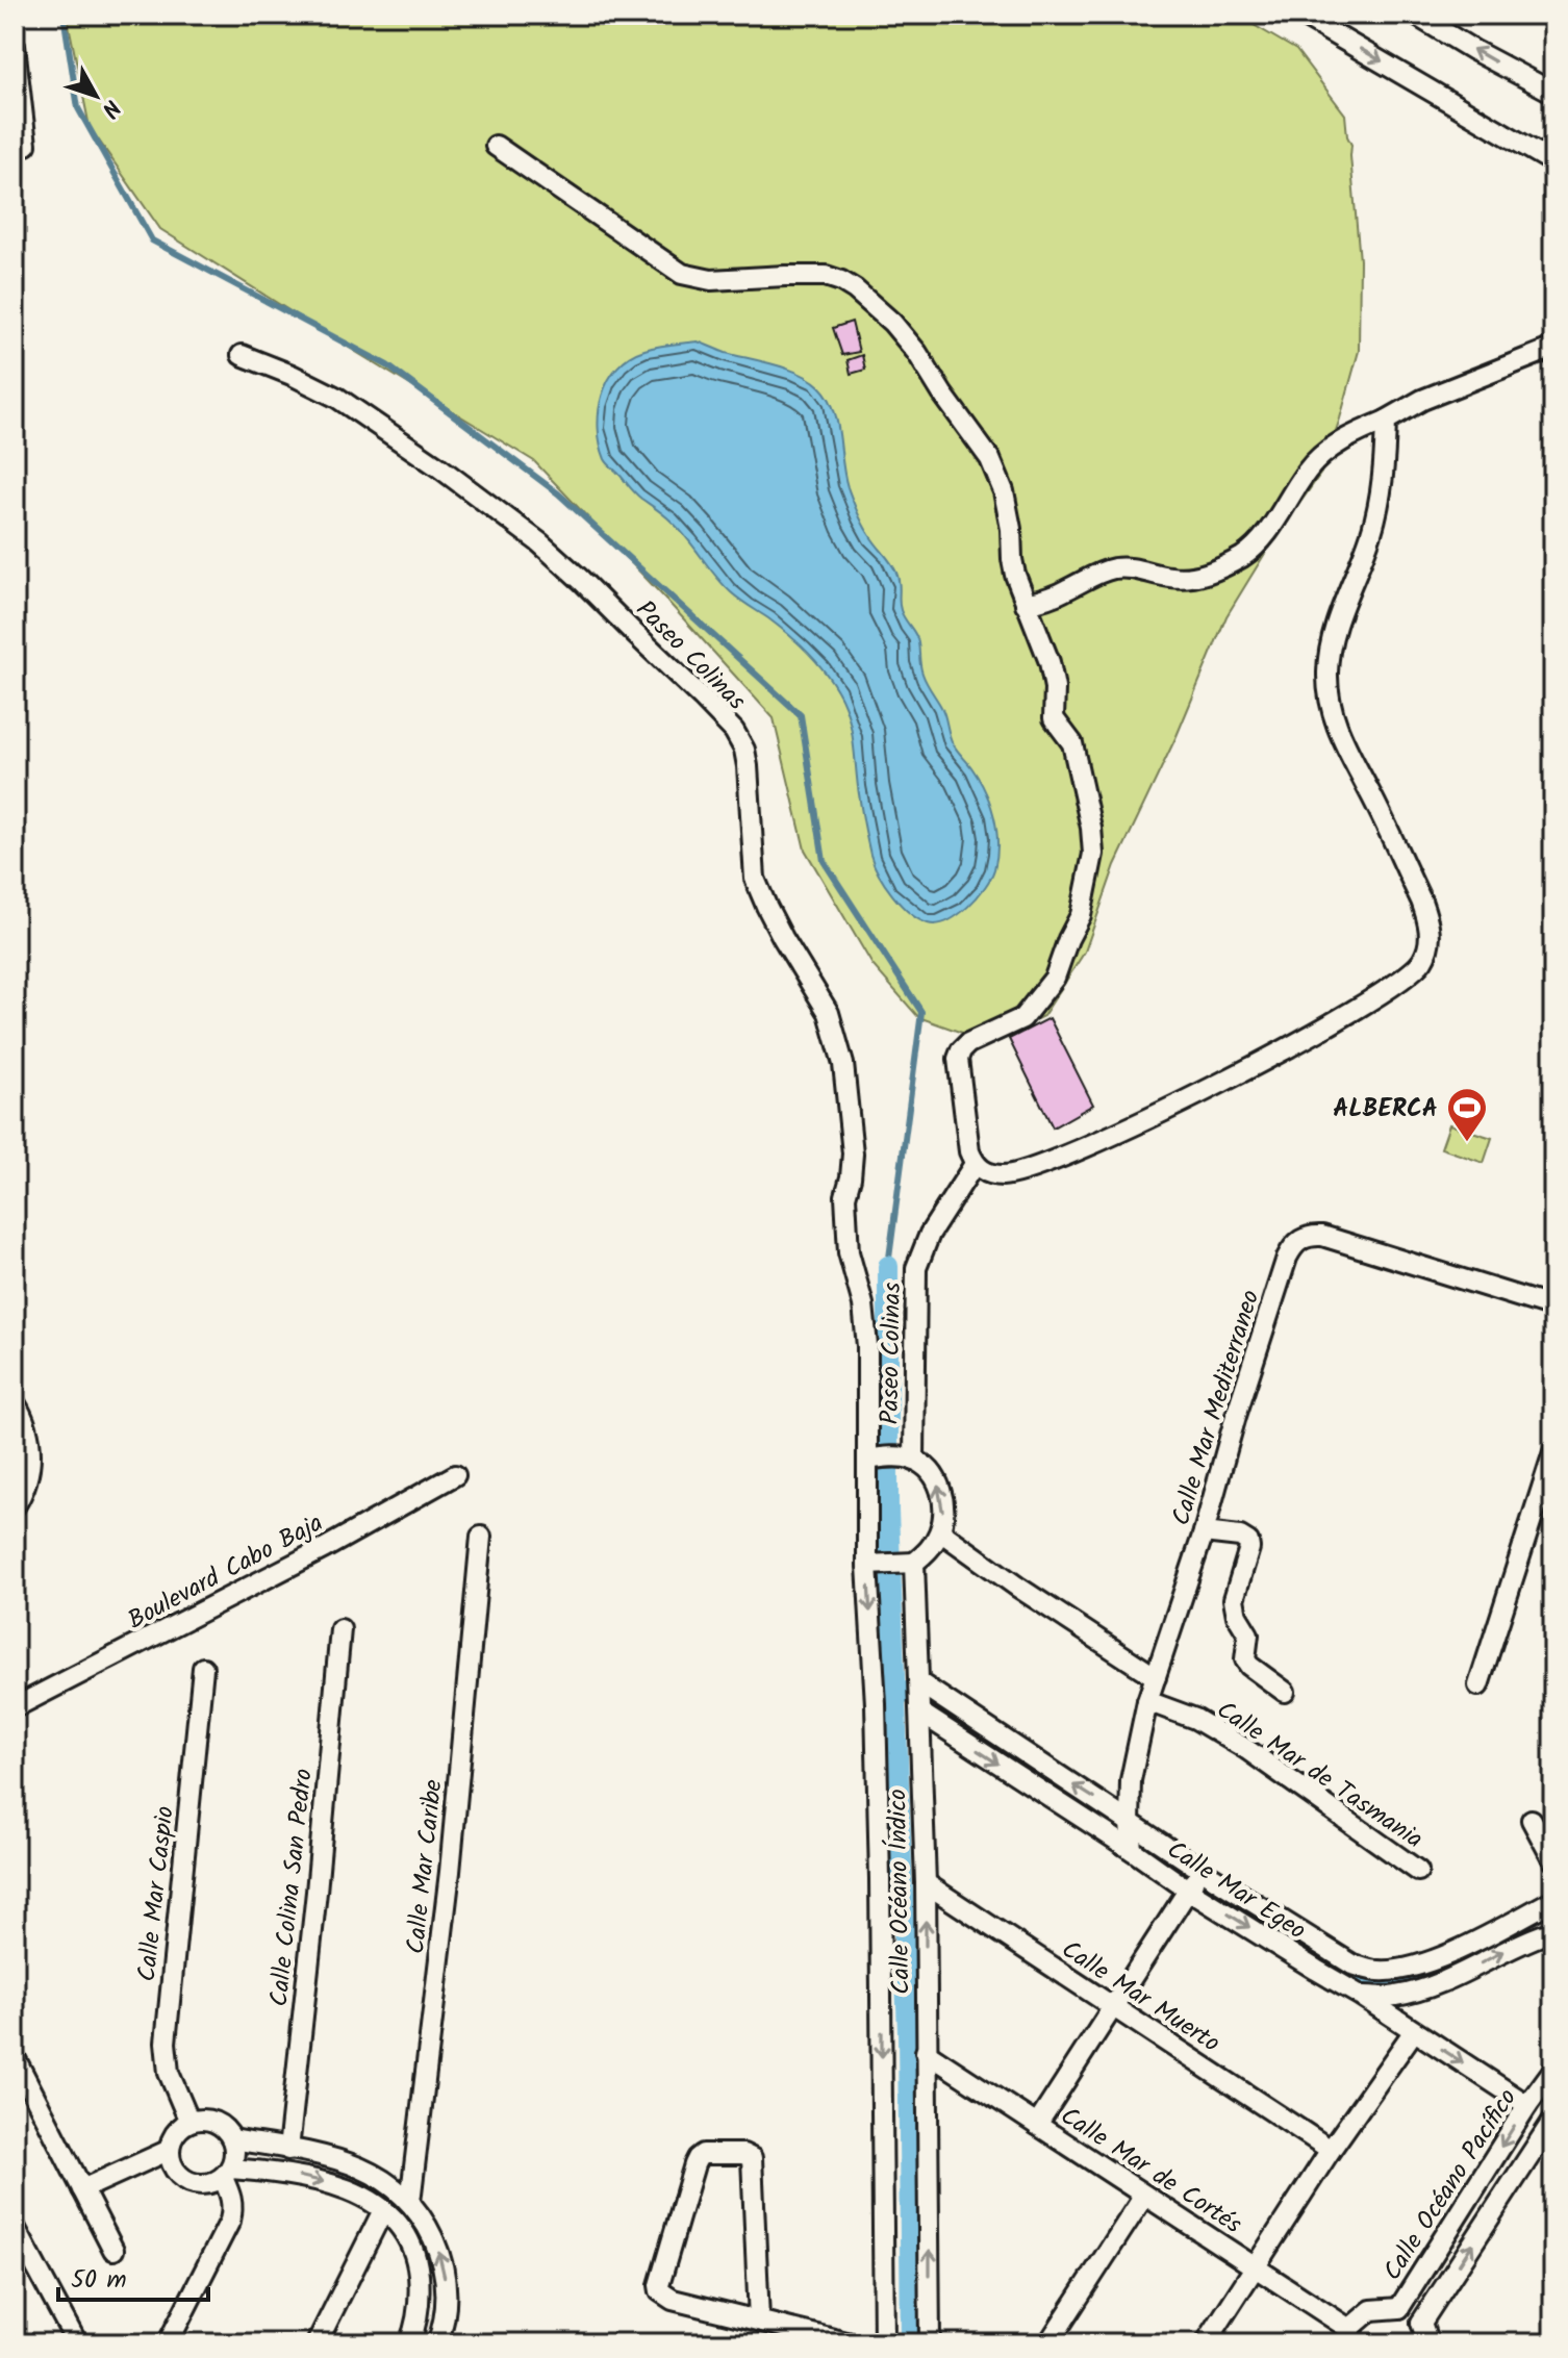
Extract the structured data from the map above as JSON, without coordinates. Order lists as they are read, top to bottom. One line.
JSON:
{"streets":{"street":["Paseo Colinas","Calle Mar Mediterraneo","Boulevard Cabo Baja","Calle Mar de Tasmania","Calle Mar Caribe","Calle Colina San Pedro","Calle Mar Egeo","Calle Océano Índico","Calle Mar Caspio","Calle Mar Muerto","Calle Mar de Cortés","Calle Océano Pacífico"]},"crossings":[["Paseo Colinas","Calle Océano Índico"],["Calle Mar Mediterraneo","Calle Mar de Tasmania"],["Calle Mar Mediterraneo","Calle Mar Egeo"],["Calle Mar Egeo","Calle Océano Índico"],["Calle Mar Egeo","Calle Océano Pacífico"],["Calle Océano Índico","Calle Mar Muerto"],["Calle Océano Índico","Calle Mar de Cortés"],["Calle Mar de Cortés","Calle Océano Pacífico"]],"places":{"sports":["ALBERCA"]},"scale_bar":"50 m","north":"bottom right"}
